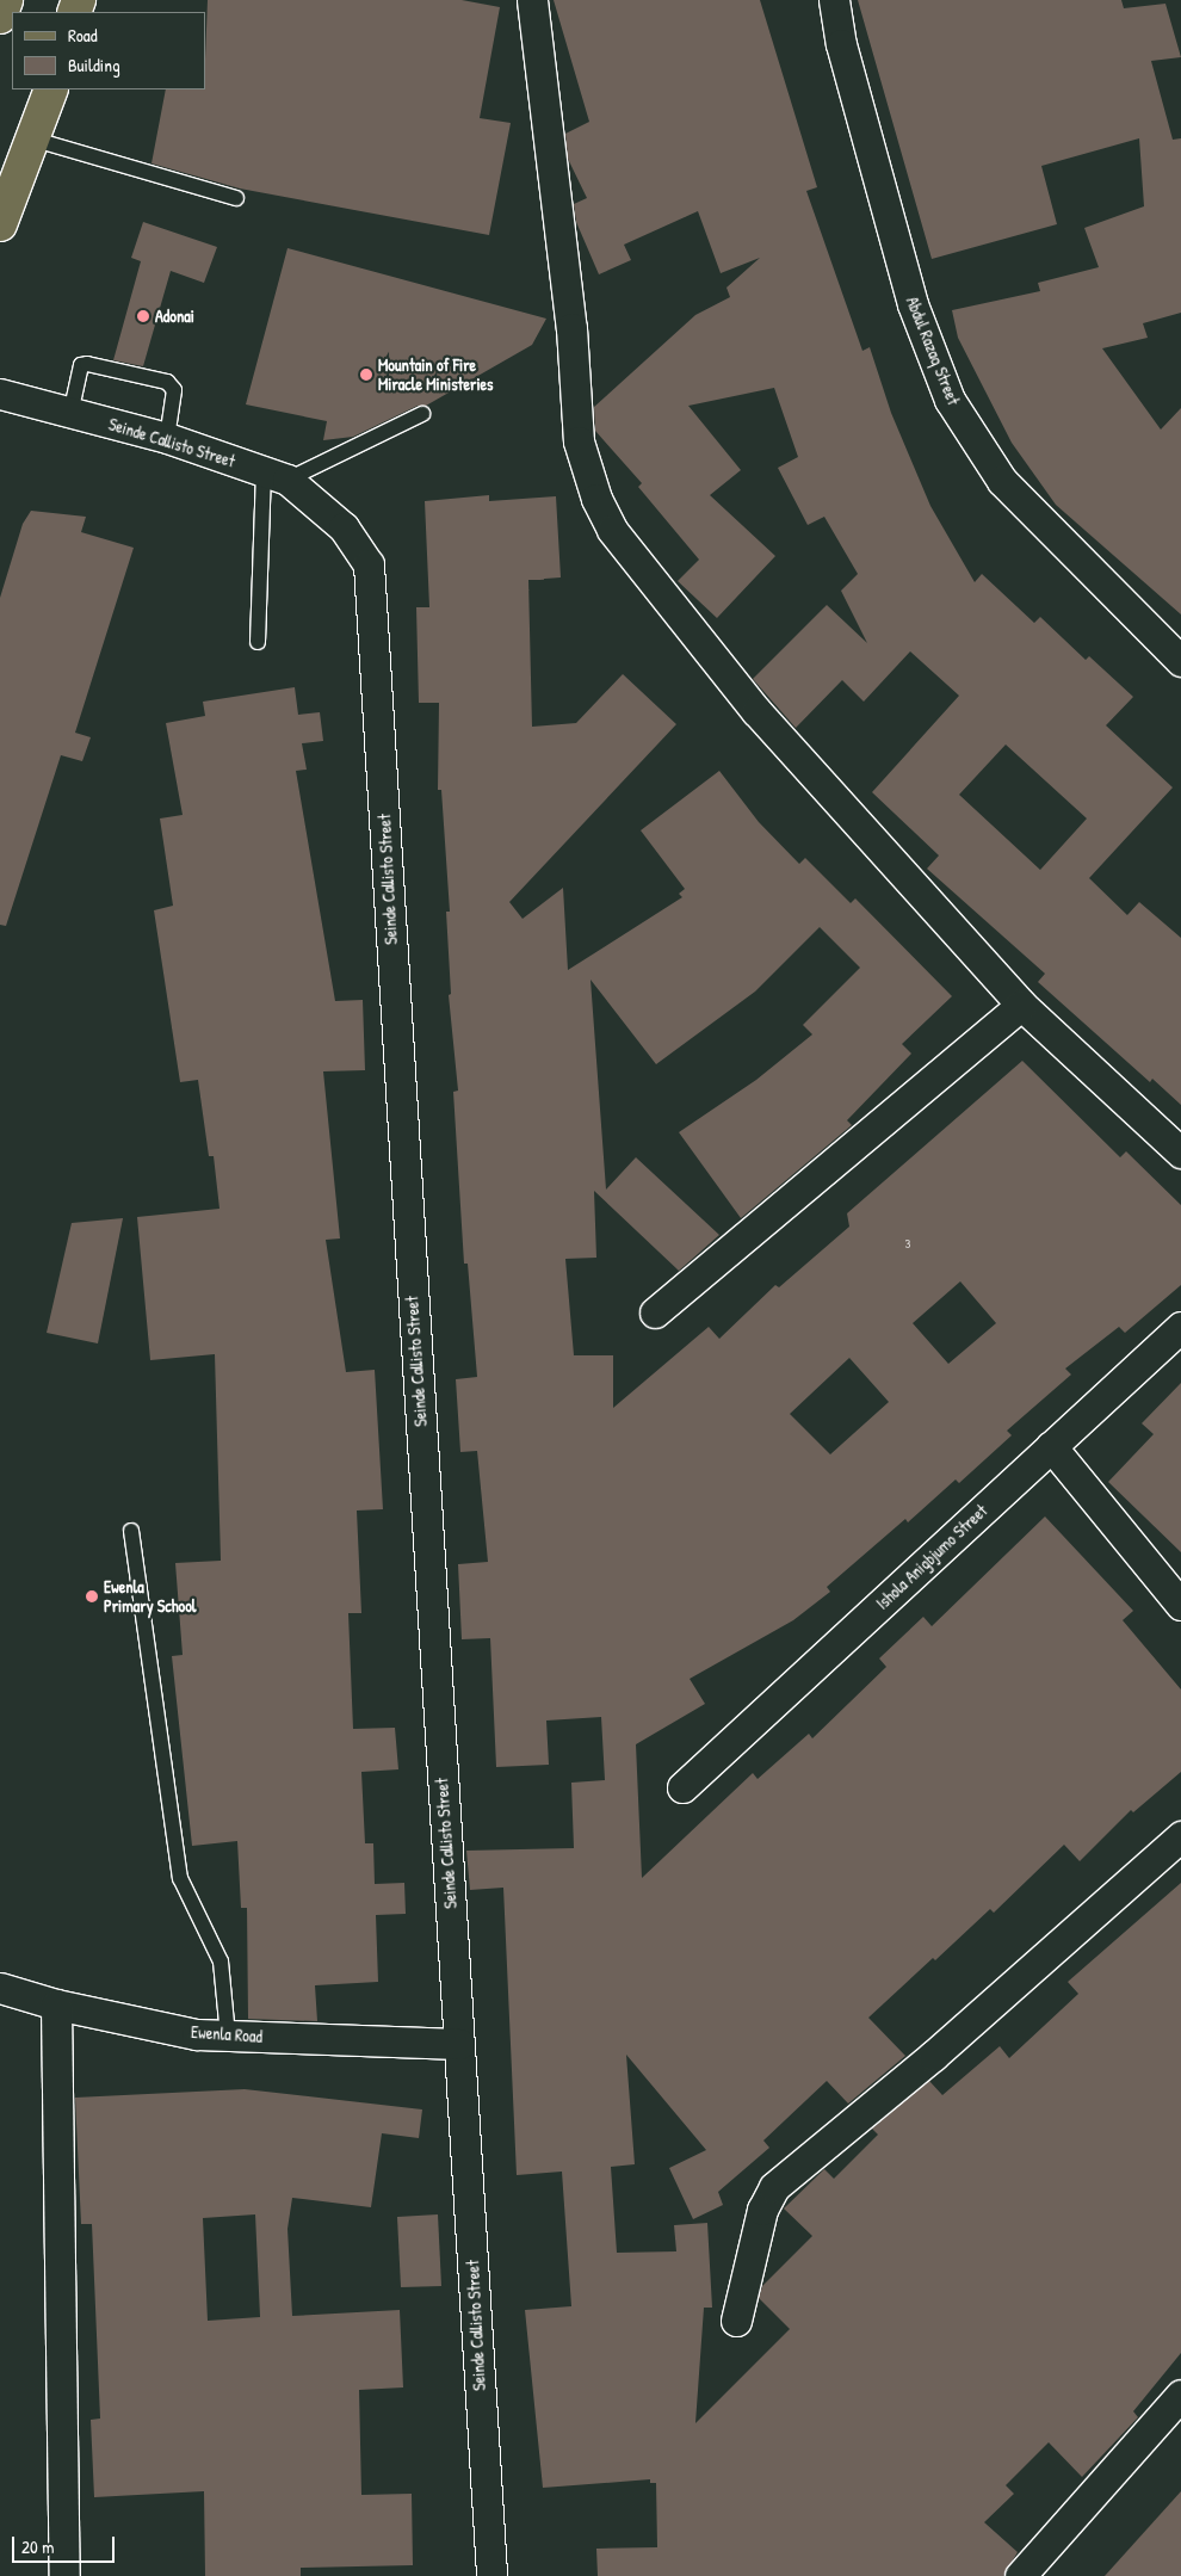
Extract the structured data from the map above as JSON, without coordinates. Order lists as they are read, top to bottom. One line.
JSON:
{"streets":{"street":["Abdul Razaq Street","Seinde Callisto Street","Ishola Anigbjumo Street","Ewenla Road"]},"crossings":[["Seinde Callisto Street","Ewenla Road"]],"places":["Adonai","Mountain of Fire Miracle Ministeries","Ewenla Primary School"],"house_numbers":["3"],"legend":["Road","Building"],"scale_bar":"20 m"}
